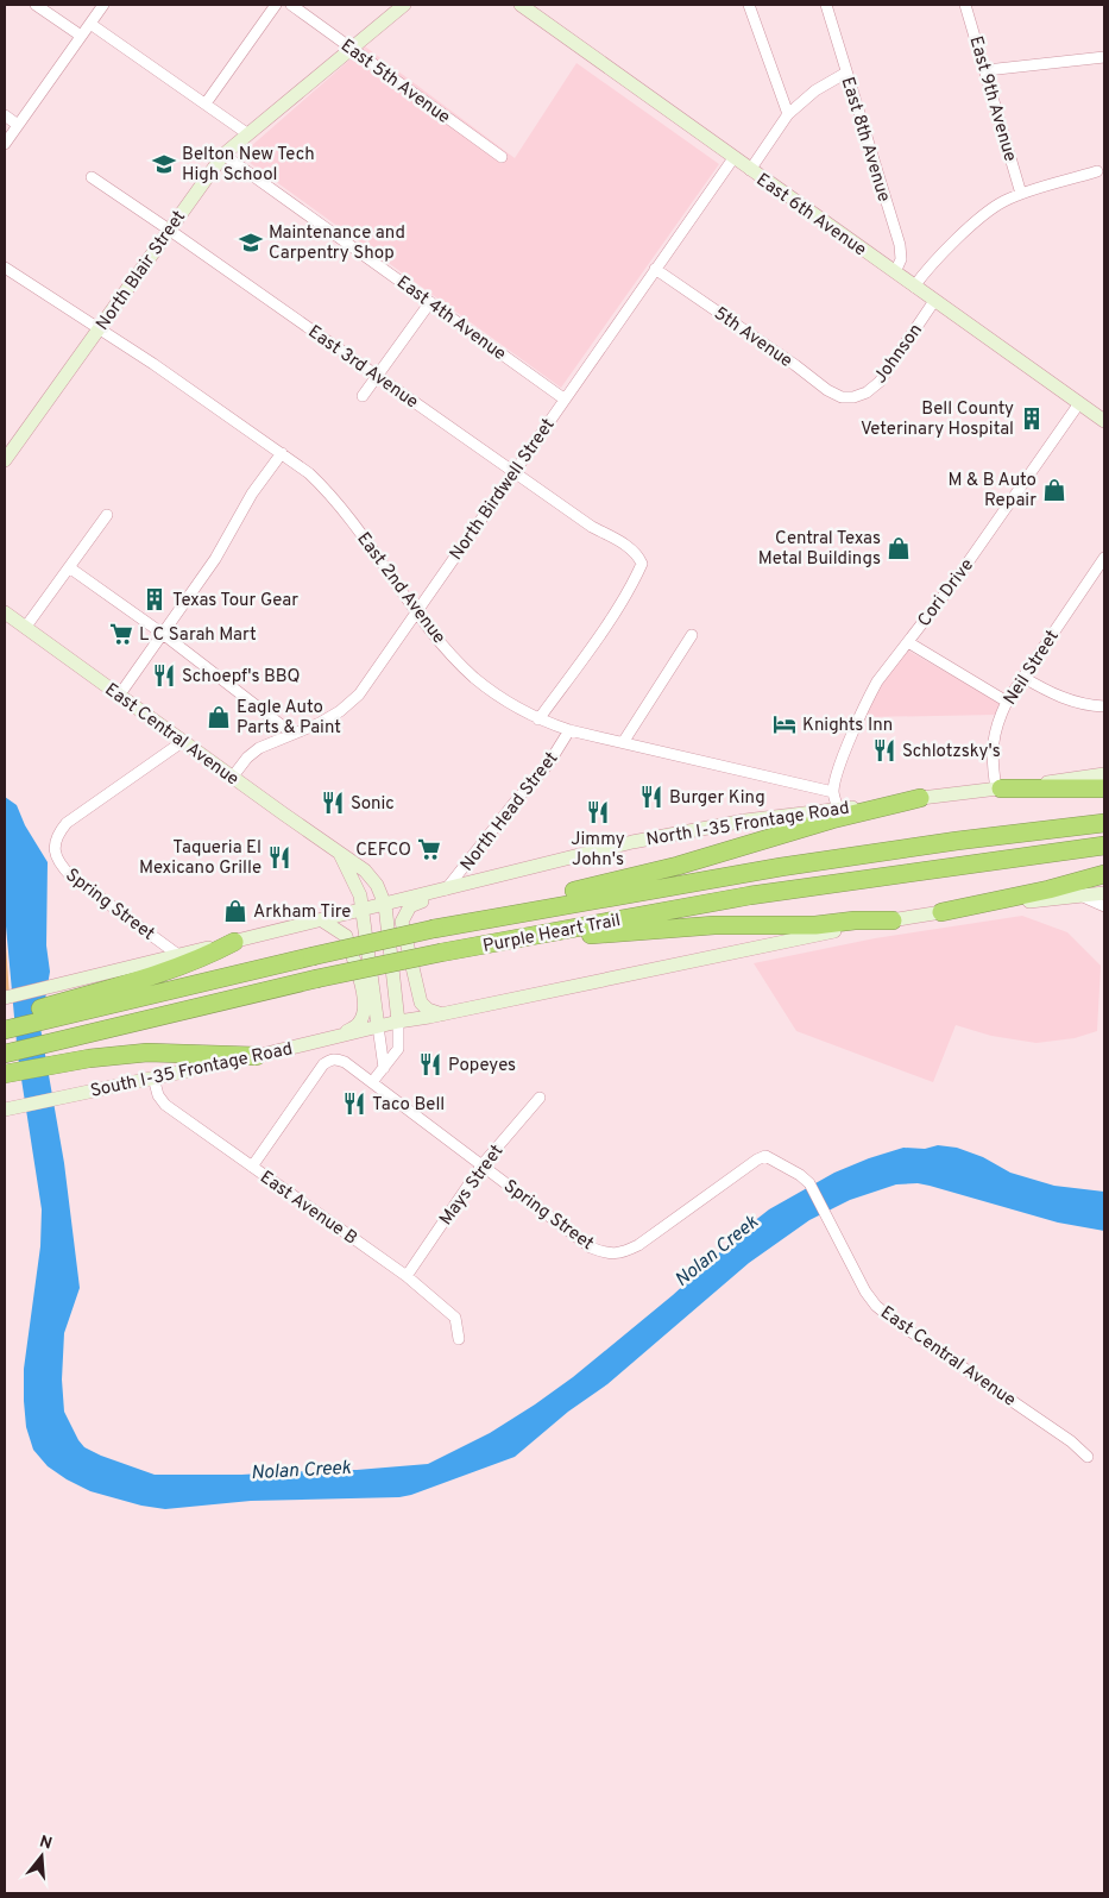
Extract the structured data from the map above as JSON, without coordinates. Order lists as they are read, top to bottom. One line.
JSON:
{"streets":{"highway":["Purple Heart Trail"],"main road":["East 6th Avenue","North Blair Street","East Central Avenue","North I-35 Frontage Road","South I-35 Frontage Road"],"street":["East 5th Avenue","East 9th Avenue","East 8th Avenue","East 4th Avenue","5th Avenue","Johnson","East 3rd Avenue","North Birdwell Street","East 2nd Avenue","Cori Drive","Neil Street","North Head Street","Spring Street","Mays Street","East Avenue B"]},"crossings":[["East 5th Avenue","North Blair Street"],["East 8th Avenue","East 6th Avenue"],["East 6th Avenue","Johnson"],["East 6th Avenue","North Birdwell Street"],["East 6th Avenue","Cori Drive"],["North Blair Street","East 4th Avenue"],["North Blair Street","East 3rd Avenue"],["North Blair Street","East 2nd Avenue"],["East 4th Avenue","North Birdwell Street"],["5th Avenue","Johnson"],["5th Avenue","North Birdwell Street"],["East 3rd Avenue","North Birdwell Street"],["East 3rd Avenue","East 2nd Avenue"],["North Birdwell Street","East 2nd Avenue"],["North Birdwell Street","East Central Avenue"],["East 2nd Avenue","Cori Drive"],["East 2nd Avenue","North Head Street"],["Neil Street","North I-35 Frontage Road"],["East Central Avenue","North I-35 Frontage Road"],["East Central Avenue","Spring Street"],["East Central Avenue","South I-35 Frontage Road"],["North Head Street","North I-35 Frontage Road"],["Spring Street","Mays Street"],["Spring Street","East Avenue B"],["South I-35 Frontage Road","East Avenue B"],["Mays Street","East Avenue B"]],"water":["Nolan Creek"],"places":{"school or university":["Belton New Tech High School","Maintenance and Carpentry Shop"],"building":["Bell County Veterinary Hospital","Texas Tour Gear"],"shop":["M & B Auto Repair","Central Texas Metal Buildings","Eagle Auto Parts & Paint","Arkham Tire"],"supermarket":["L C Sarah Mart","CEFCO"],"restaurant":["Schoepf's BBQ","Schlotzsky's","Burger King","Sonic","Jimmy John's","Taqueria El Mexicano Grille","Popeyes","Taco Bell"],"hotel":["Knights Inn"]},"north":"top"}
